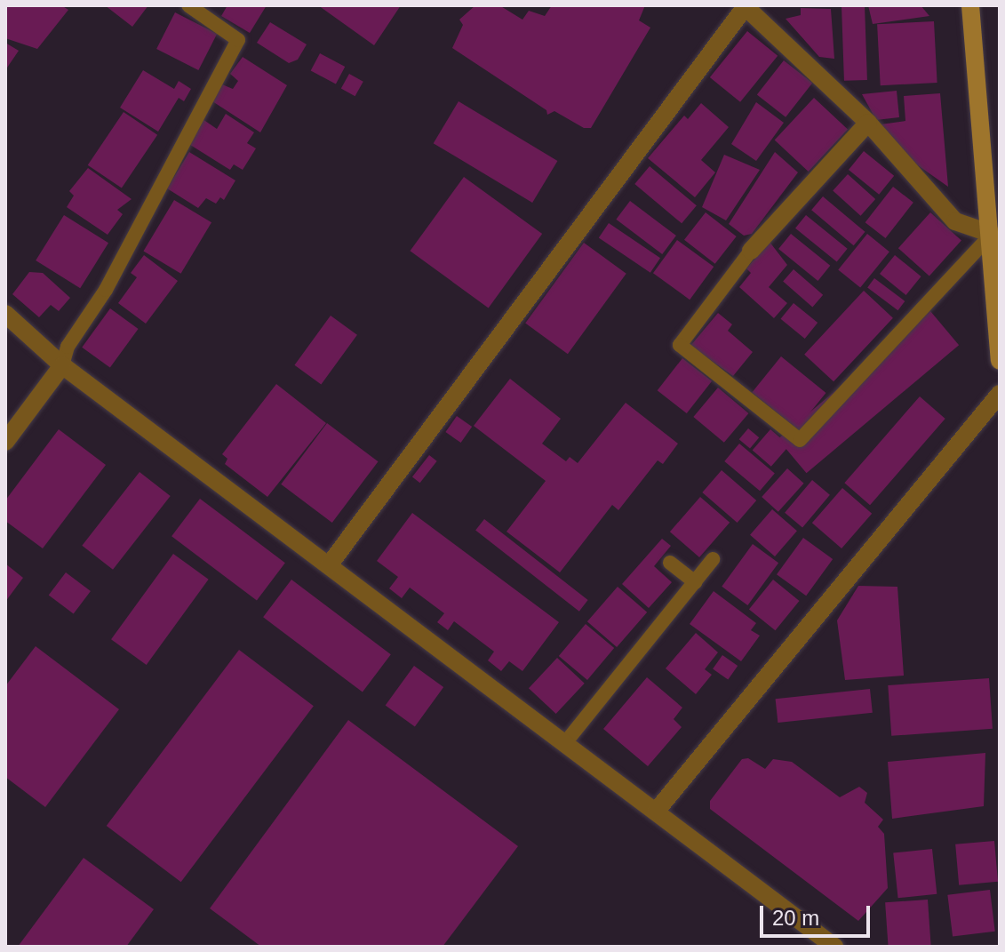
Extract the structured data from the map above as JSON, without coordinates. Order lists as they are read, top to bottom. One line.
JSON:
{"scale_bar":"20 m"}
